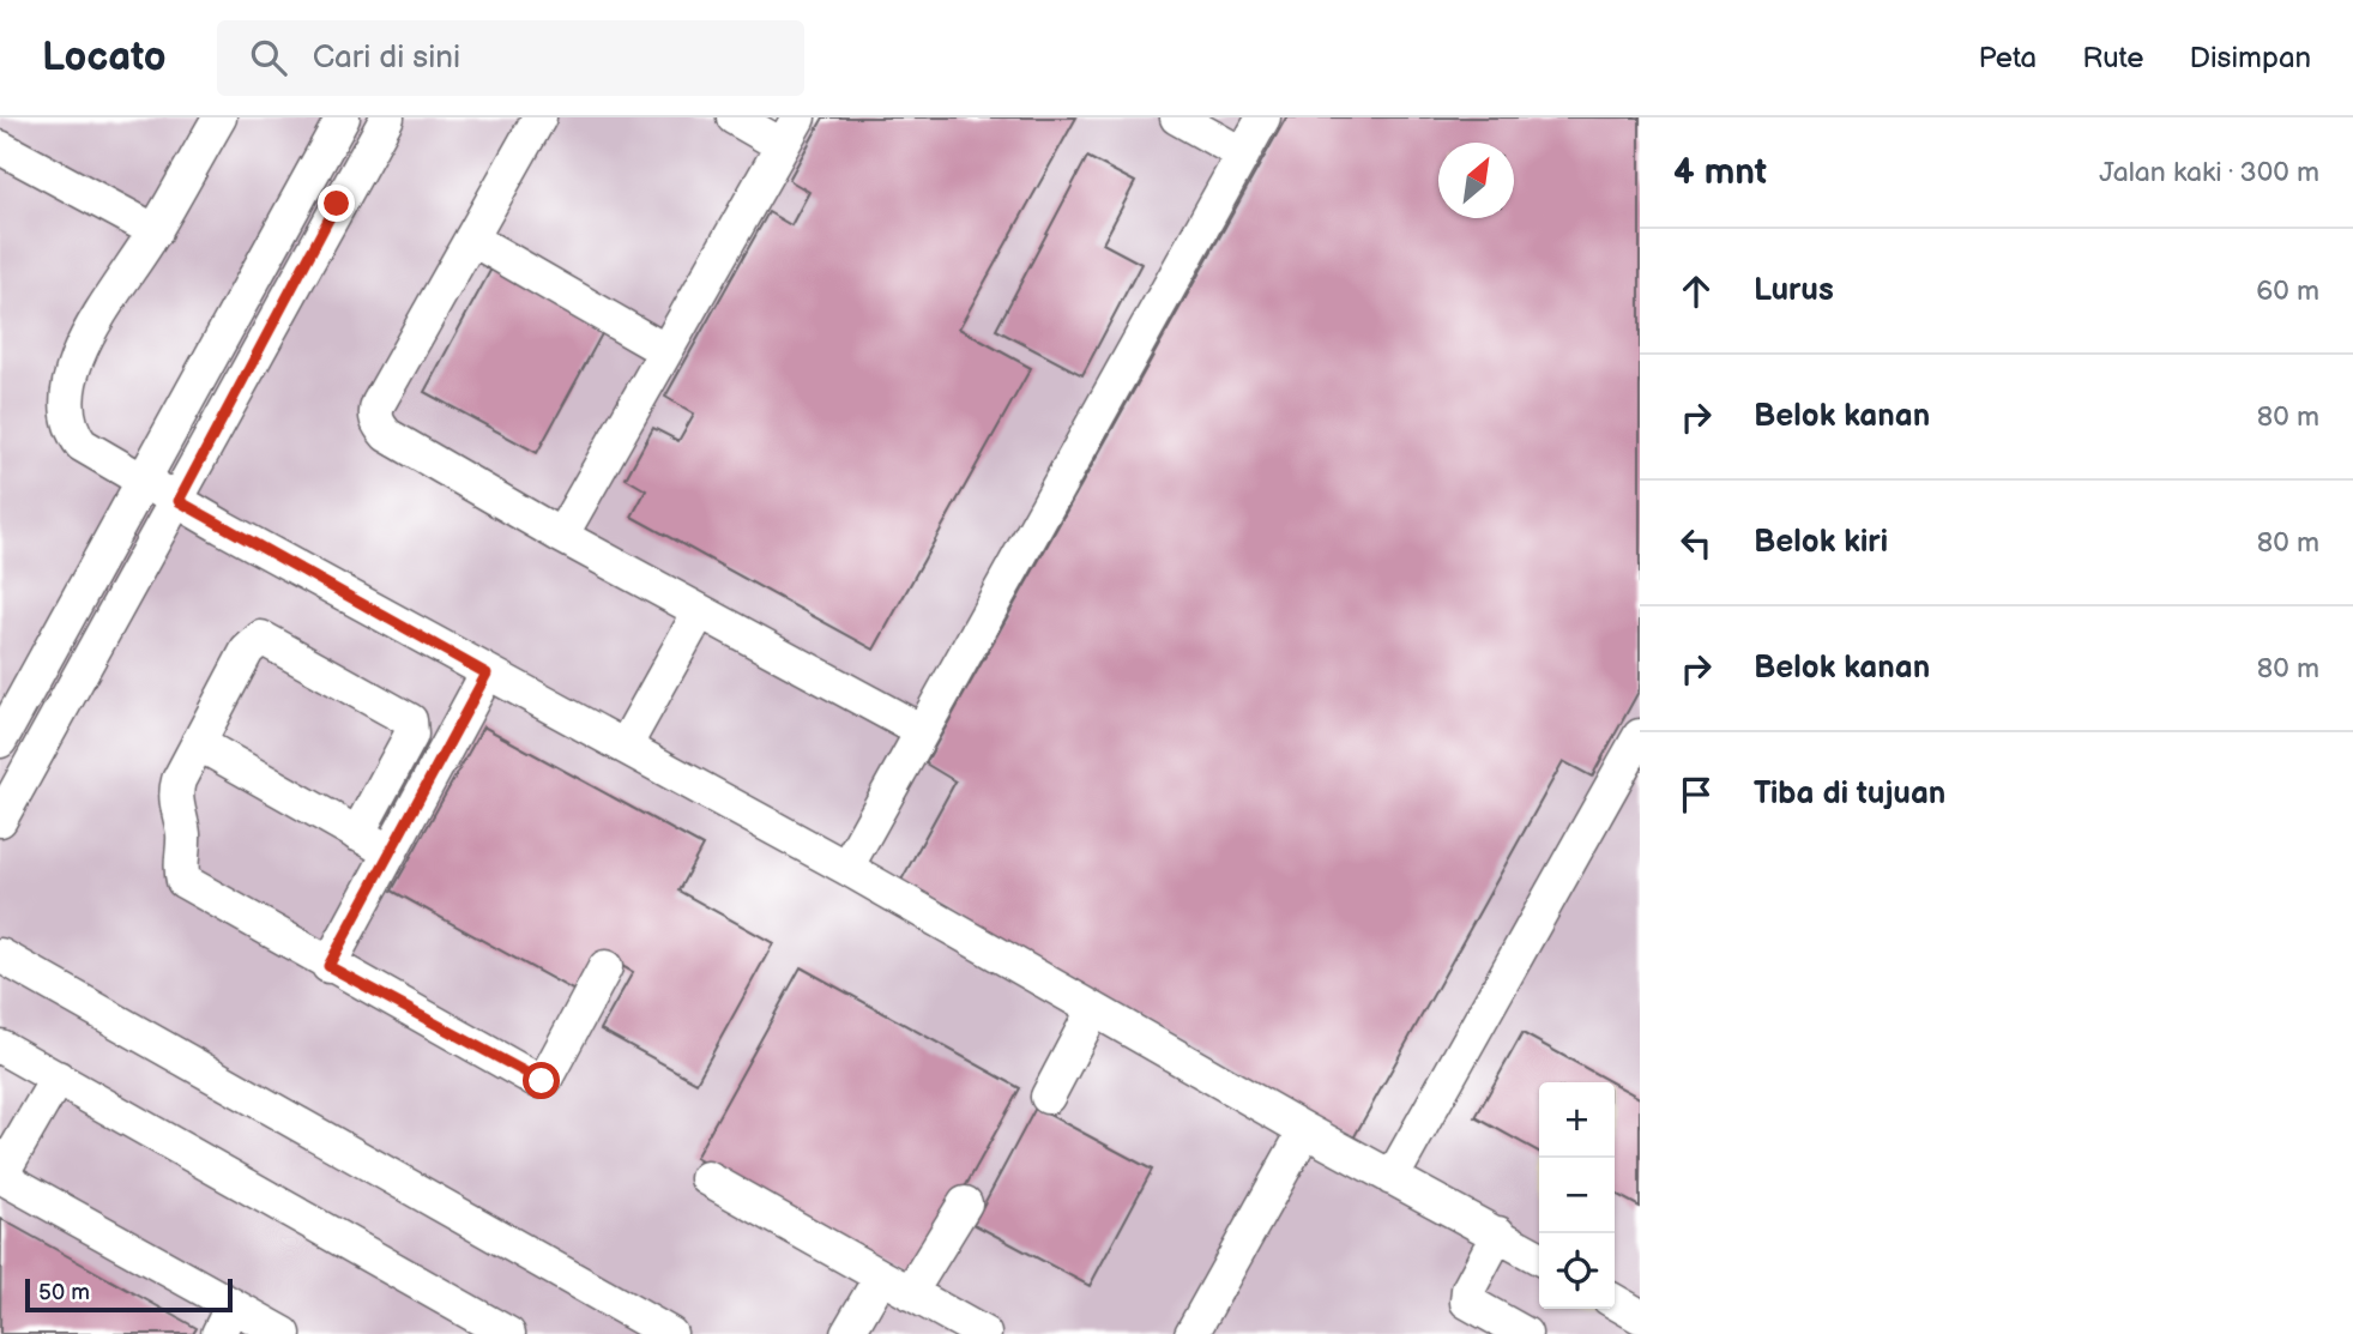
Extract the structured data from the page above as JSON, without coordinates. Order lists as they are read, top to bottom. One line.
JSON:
{"scale_bar":"50 m","north":"top right","page":{"header":"Locato","search":"Cari di sini","nav":["Peta","Rute","Disimpan"],"heading":["4 mnt","Jalan kaki · 300 m"],"list":[["Lurus","60 m"],["Belok kanan","80 m"],["Belok kiri","80 m"],["Belok kanan","80 m"],"Tiba di tujuan"],"map_buttons":["+","−"],"scale":"50 m"}}
